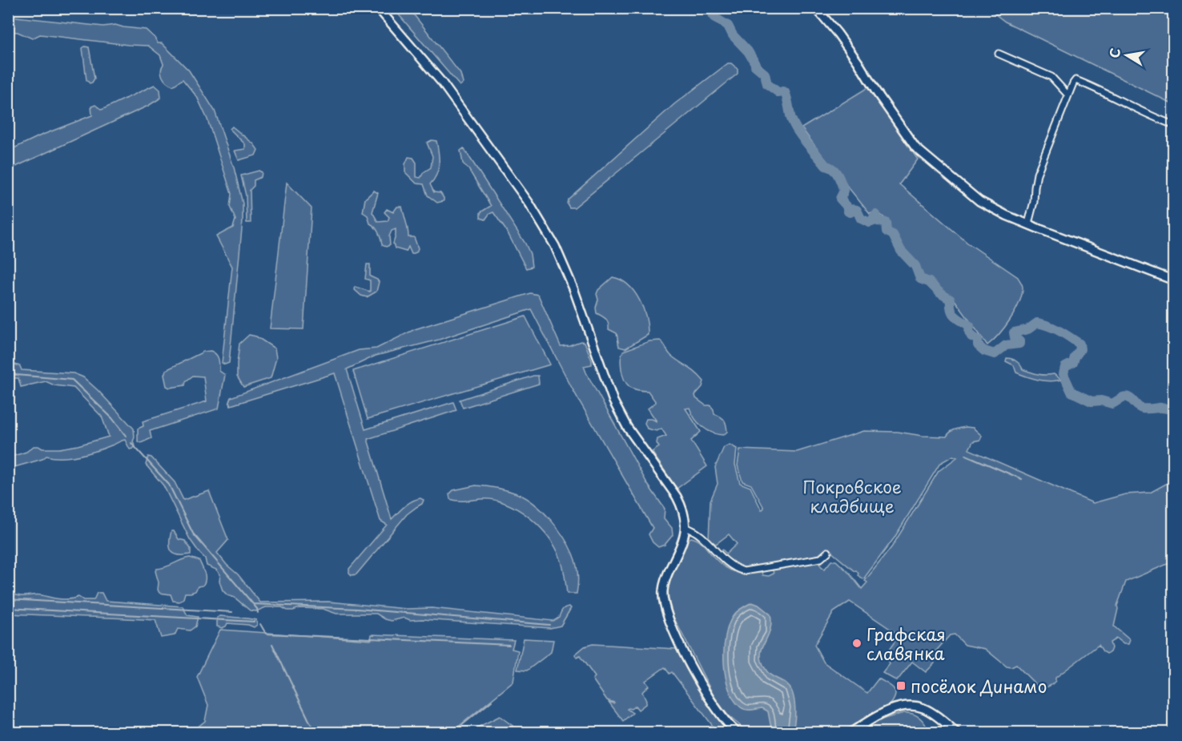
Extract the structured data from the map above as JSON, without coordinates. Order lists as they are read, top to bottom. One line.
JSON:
{"parks":["Покровское кладбище"],"places":{"other":["Графская славянка"],"transit":["посёлок Динамо"]},"north":"left"}
